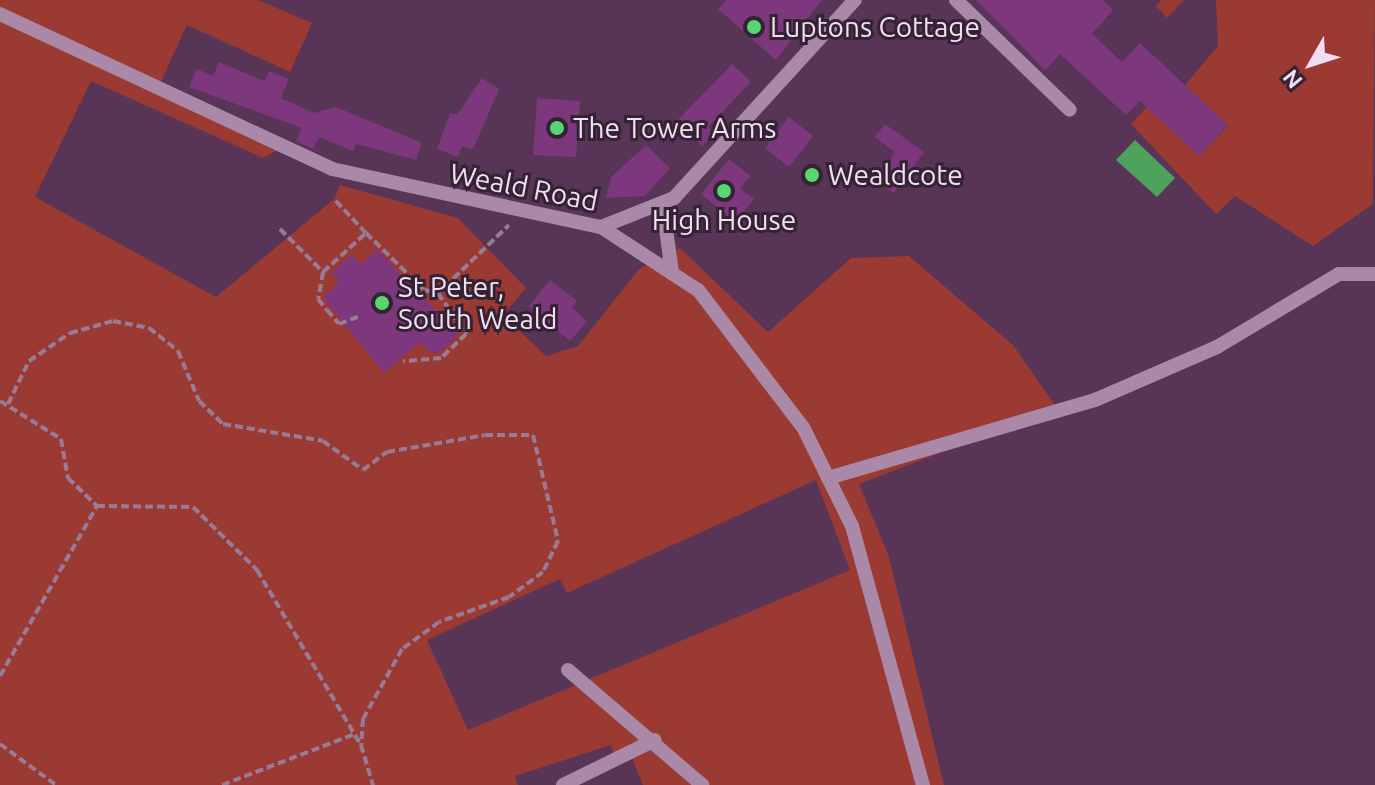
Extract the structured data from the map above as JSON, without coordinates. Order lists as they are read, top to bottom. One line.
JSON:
{"streets":{"street":["Weald Road"]},"places":["Luptons Cottage","The Tower Arms","Wealdcote","High House","St Peter, South Weald"],"north":"bottom left"}
